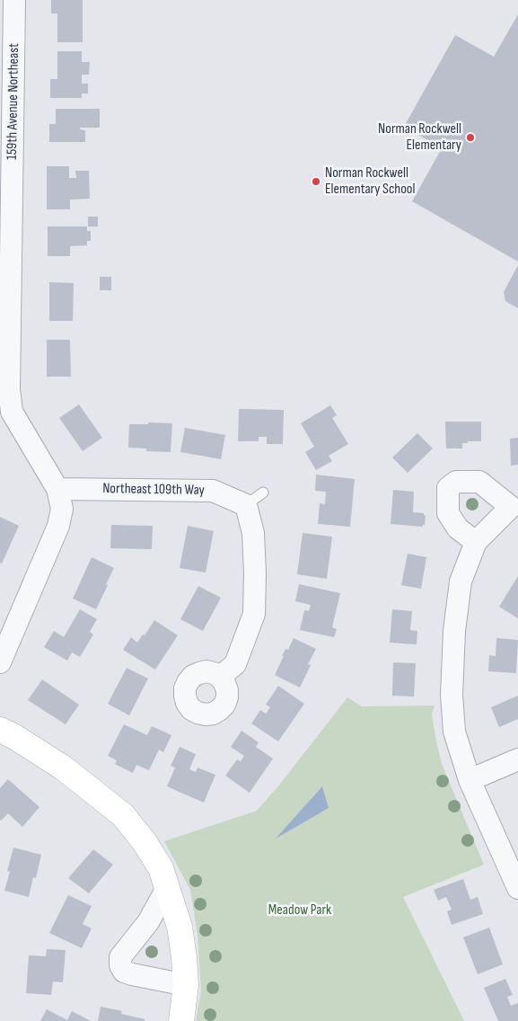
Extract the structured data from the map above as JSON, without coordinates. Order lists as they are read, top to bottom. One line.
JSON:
{"streets":{"street":["159th Avenue Northeast","Northeast 109th Way"]},"crossings":[["159th Avenue Northeast","Northeast 109th Way"]],"parks":["Meadow Park"],"places":["Norman Rockwell Elementary","Norman Rockwell Elementary School"]}
